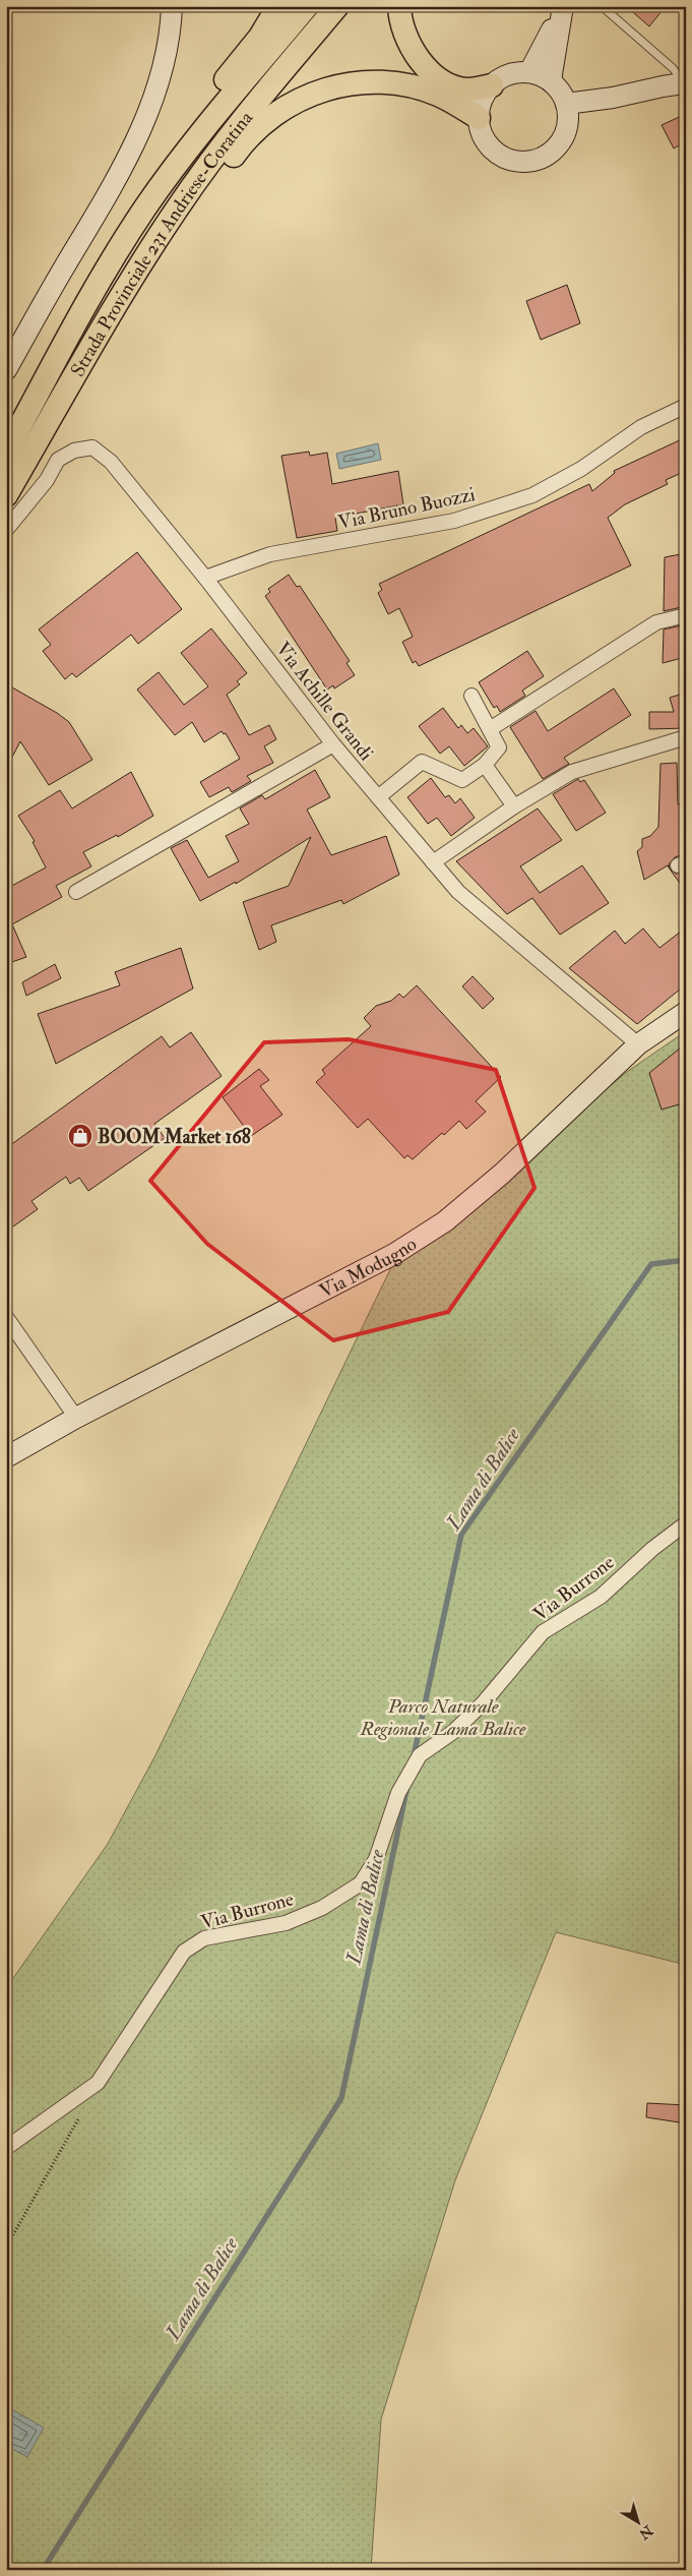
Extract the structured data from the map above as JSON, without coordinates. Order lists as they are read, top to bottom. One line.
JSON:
{"streets":{"main road":["Strada Provinciale 231 Andriese-Coratina"],"street":["Via Bruno Buozzi","Via Achille Grandi","Via Modugno","Via Burrone"]},"crossings":[["Via Bruno Buozzi","Via Achille Grandi"],["Via Achille Grandi","Via Modugno"]],"water":["Lama di Balice"],"parks":["Parco Naturale Regionale Lama Balice"],"places":{"shop":["BOOM Market 168"]},"north":"bottom right"}
